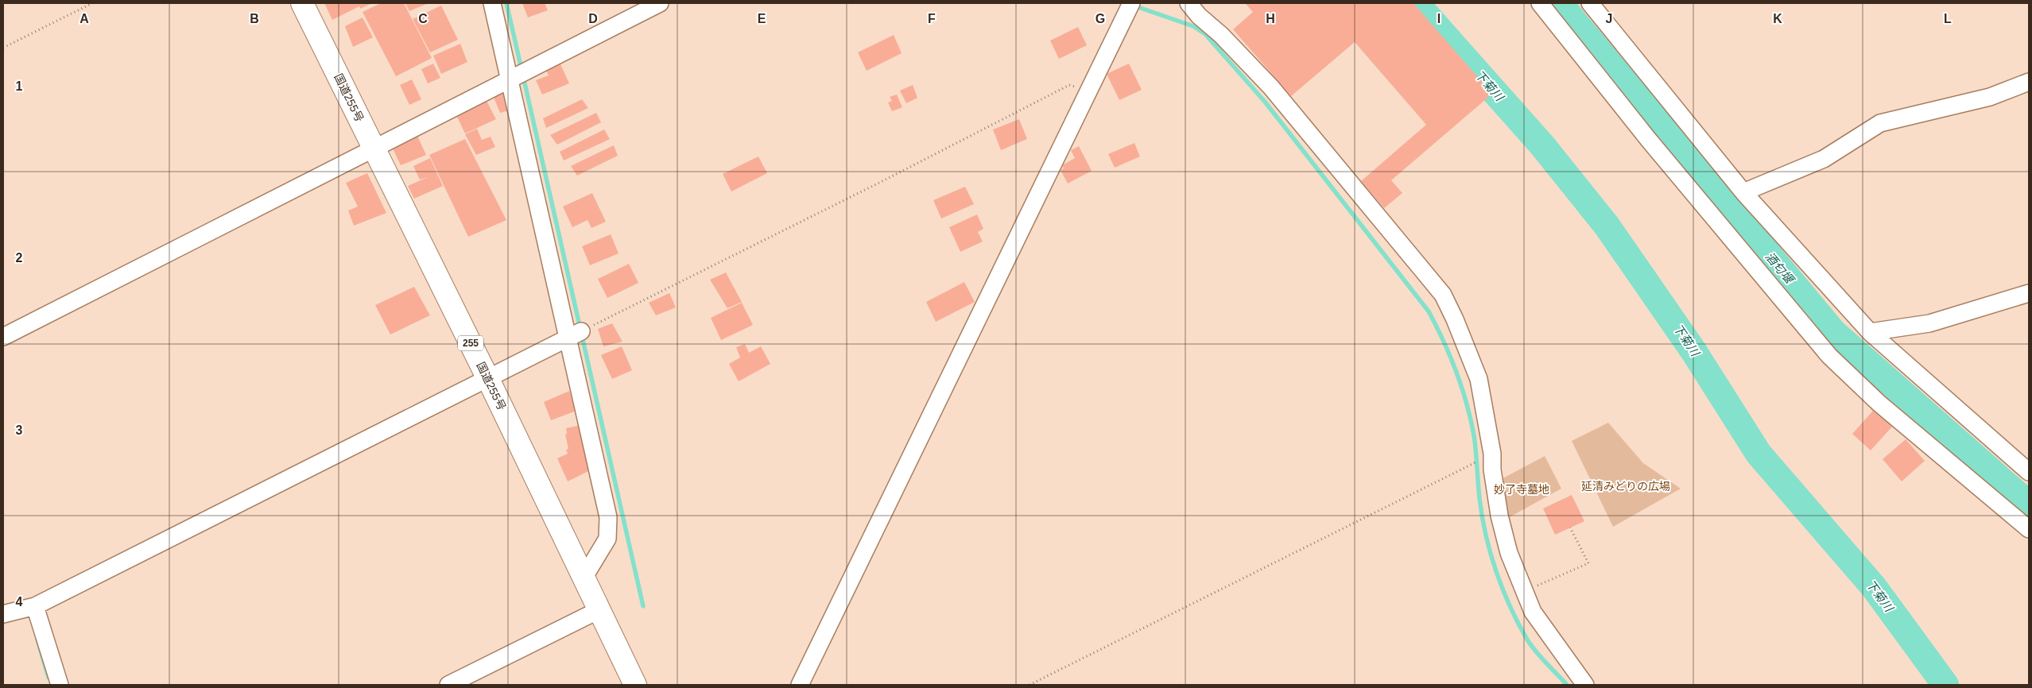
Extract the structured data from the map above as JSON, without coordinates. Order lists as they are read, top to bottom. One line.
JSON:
{"streets":{"highway":["国道255号","255"]},"water":["下菊川","酒匂堰"],"parks":["延清みどりの広場","妙了寺墓地"],"grid":{"columns":["A","B","C","D","E","F","G","H","I","J","K","L"],"rows":["1","2","3","4"]}}
